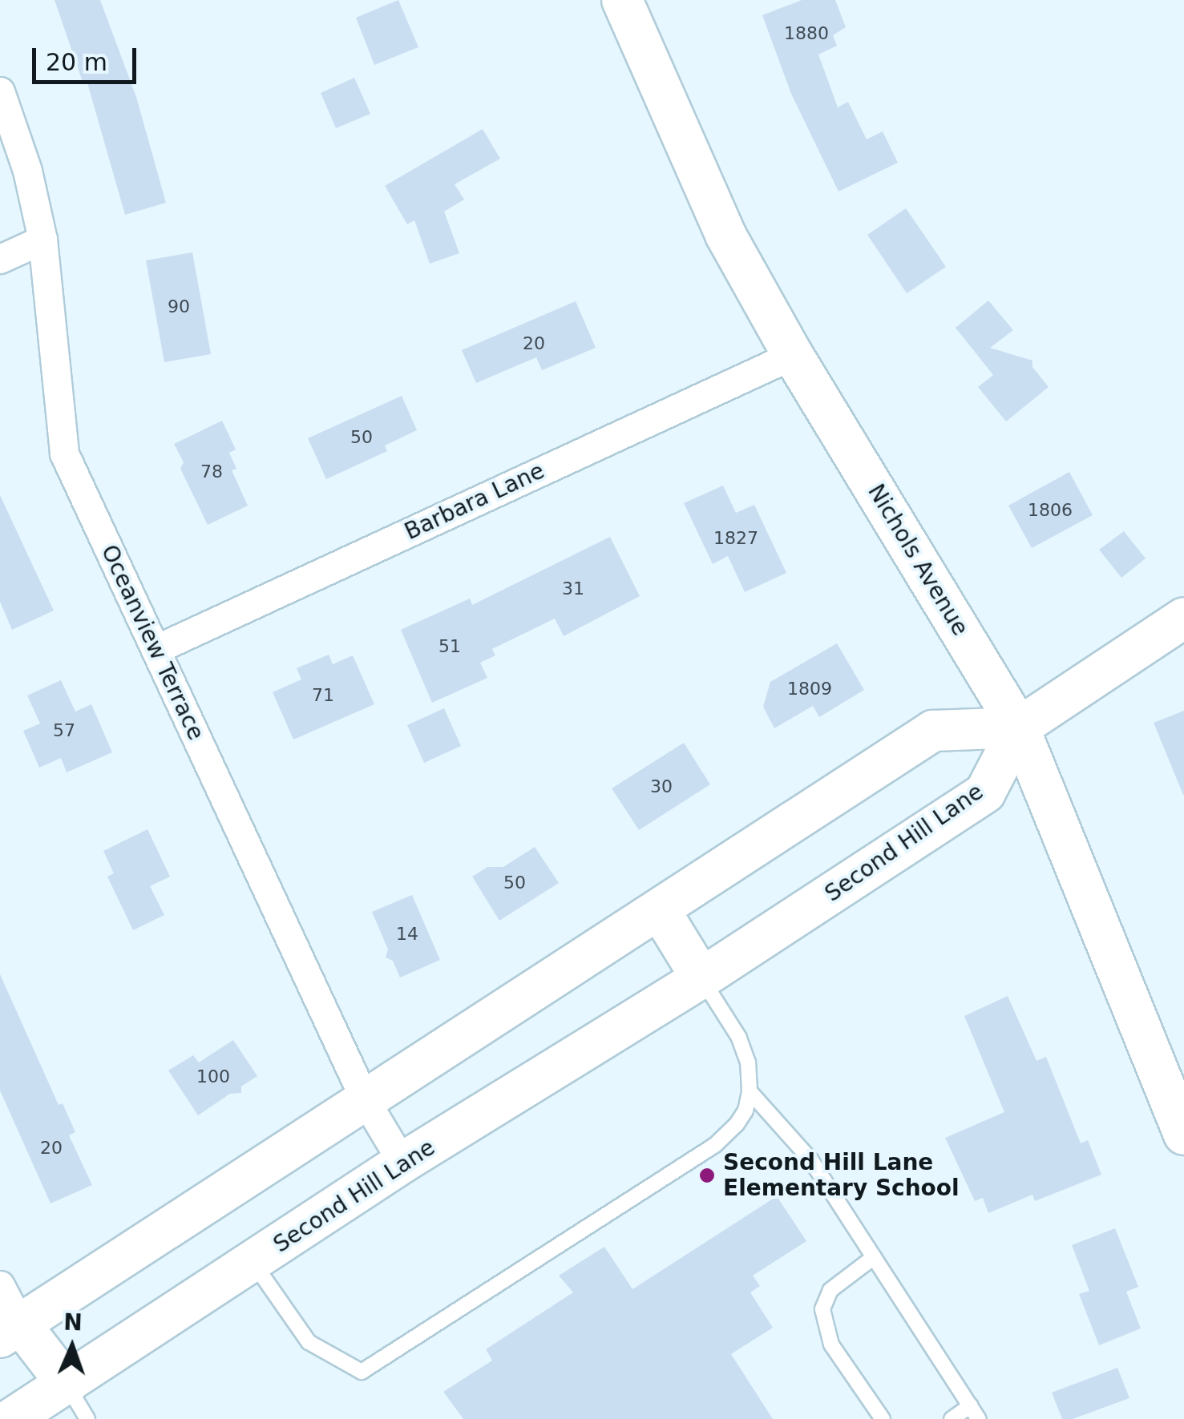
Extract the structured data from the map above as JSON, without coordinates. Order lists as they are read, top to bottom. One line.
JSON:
{"streets":{"street":["Barbara Lane","Nichols Avenue","Oceanview Terrace","Second Hill Lane"]},"crossings":[["Barbara Lane","Nichols Avenue"],["Barbara Lane","Oceanview Terrace"],["Nichols Avenue","Second Hill Lane"],["Oceanview Terrace","Second Hill Lane"]],"places":["Second Hill Lane Elementary School"],"house_numbers":["1880","90","20","50","78","1806","1827","31","51","1809","71","57","30","50","14","100","20"],"scale_bar":"20 m","north":"top"}
